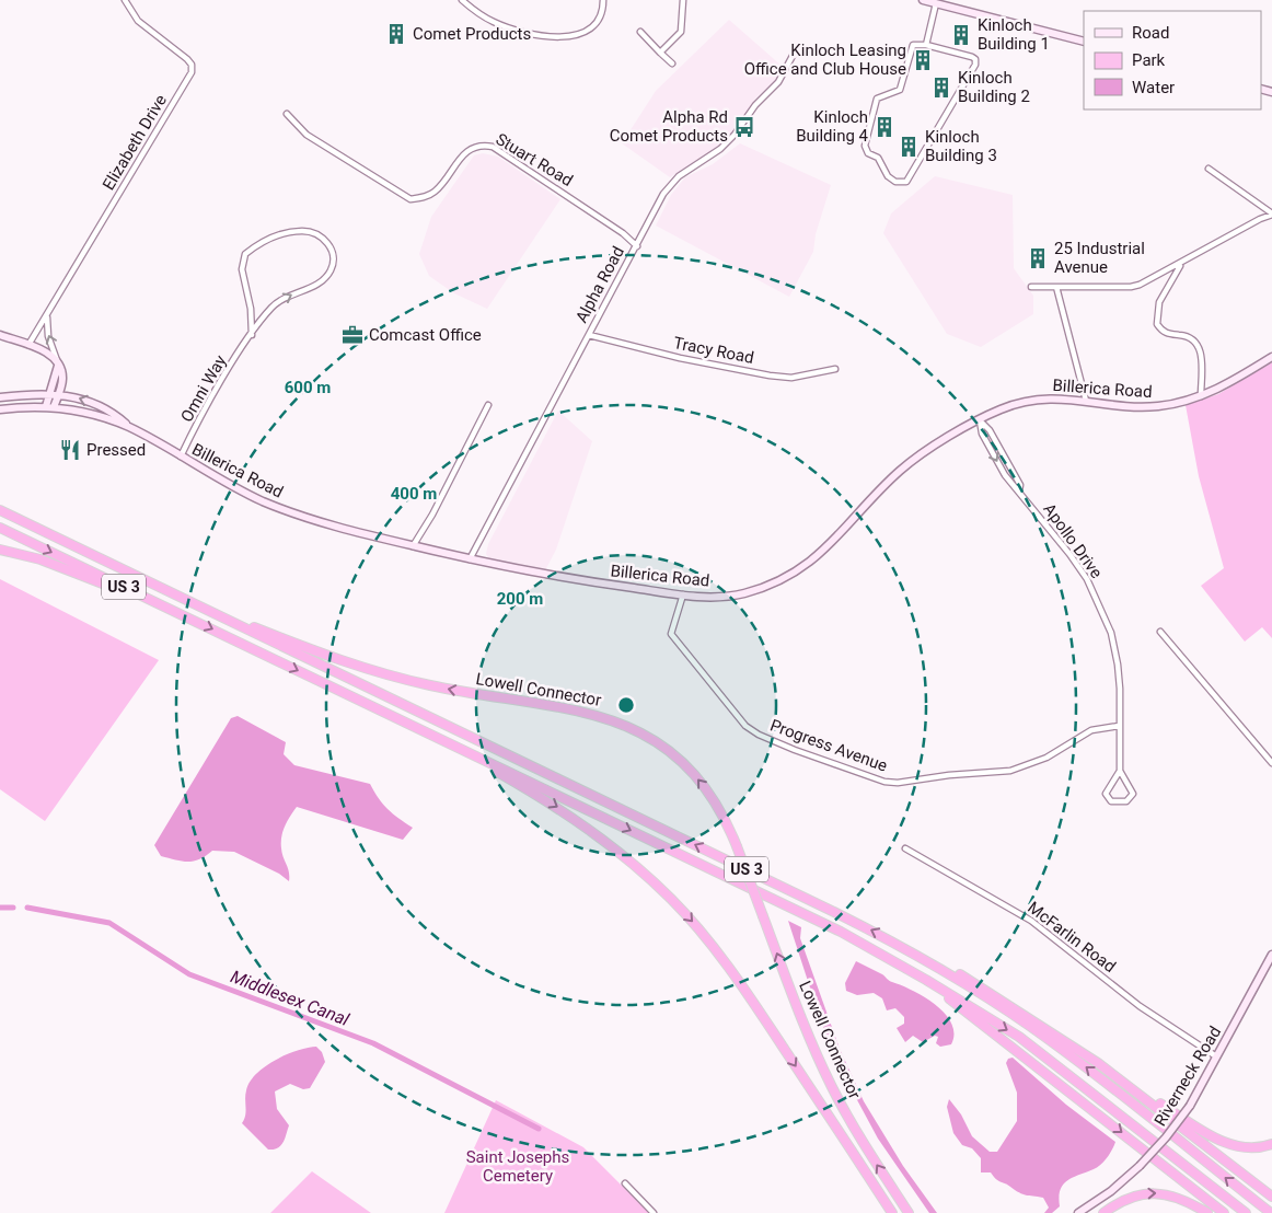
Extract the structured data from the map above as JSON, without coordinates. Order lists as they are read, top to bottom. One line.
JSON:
{"streets":{"highway":["US 3","Lowell Connector"],"main road":["Billerica Road","Riverneck Road"],"street":["Elizabeth Drive","Stuart Road","Alpha Road","Tracy Road","Omni Way","Apollo Drive","Progress Avenue","McFarlin Road"]},"crossings":[["Stuart Road","Alpha Road"],["Alpha Road","Tracy Road"],["Alpha Road","Billerica Road"],["Omni Way","Billerica Road"],["Billerica Road","Apollo Drive"],["Billerica Road","Progress Avenue"],["Apollo Drive","Progress Avenue"],["US 3","Lowell Connector"],["McFarlin Road","Riverneck Road"]],"water":["Middlesex Canal"],"parks":["Saint Josephs Cemetery"],"places":{"building":["Comet Products","Kinloch Building 1","Kinloch Leasing Office and Club House","Kinloch Building 2","Kinloch Building 4","Kinloch Building 3","25 Industrial Avenue"],"bus stop":["Alpha Rd Comet Products"],"office":["Comcast Office"],"restaurant":["Pressed"]},"legend":["Road","Park","Water"],"rings":["600 m","400 m","200 m"]}
